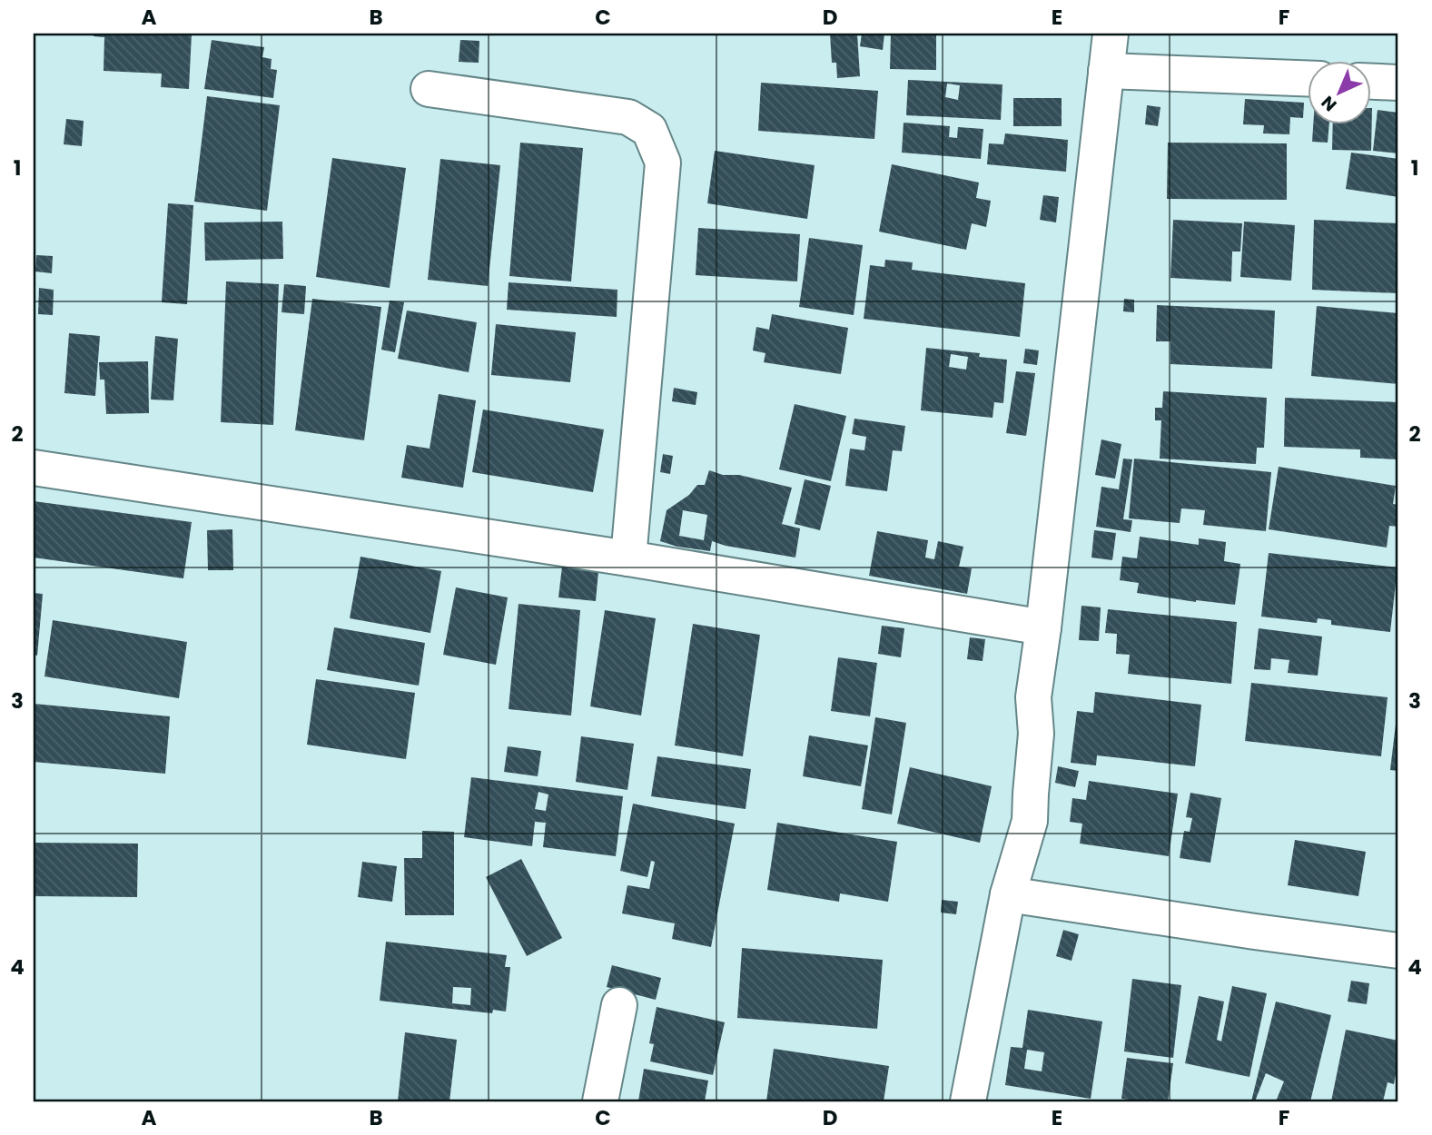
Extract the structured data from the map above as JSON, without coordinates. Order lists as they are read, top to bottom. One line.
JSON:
{"north":"bottom left","grid":{"columns":["A","B","C","D","E","F"],"rows":["1","2","3","4"]}}
